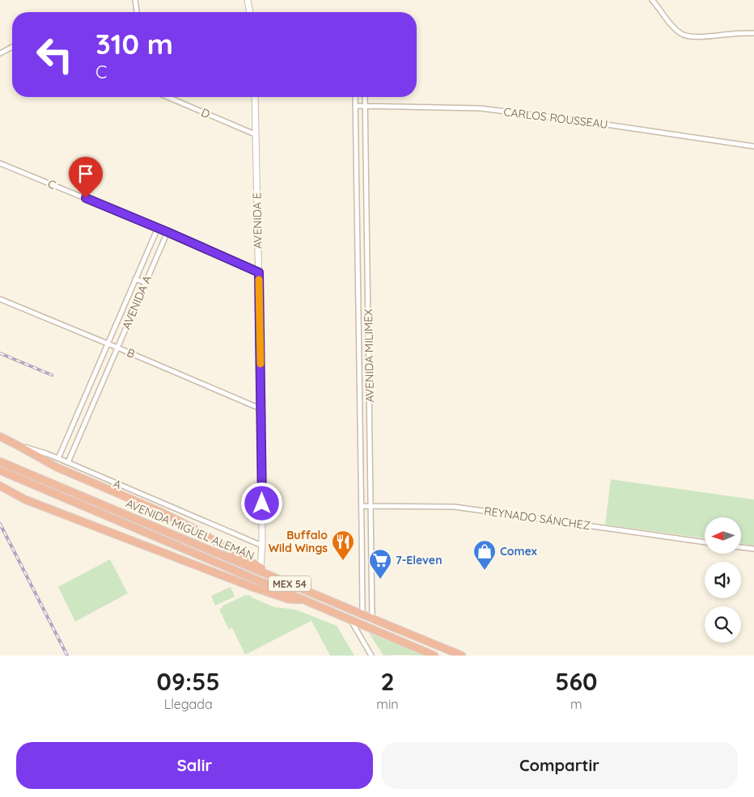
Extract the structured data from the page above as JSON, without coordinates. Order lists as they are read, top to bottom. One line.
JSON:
{"streets":{"highway":["AVENIDA MIGUEL ALEMÁN","MEX 54"],"main road":["AVENIDA E"],"street":["D","CARLOS ROUSSEAU","C","AVENIDA A","B","AVENIDA MILIMEX","A","REYNADO SÁNCHEZ"]},"crossings":[["D","AVENIDA E"],["CARLOS ROUSSEAU","AVENIDA MILIMEX"],["C","AVENIDA E"],["C","AVENIDA A"],["AVENIDA E","B"],["AVENIDA E","A"],["AVENIDA A","B"],["AVENIDA A","A"],["AVENIDA MILIMEX","REYNADO SÁNCHEZ"],["AVENIDA MILIMEX","AVENIDA MIGUEL ALEMÁN"]],"places":{"restaurant":["Buffalo Wild Wings"],"shop":["Comex"],"supermarket":["7-Eleven"]},"north":"left","page":{"turn":["310 m","C"],"eta":["09:55","Llegada","2","min","560","m"],"buttons":["Salir","Compartir"]}}
